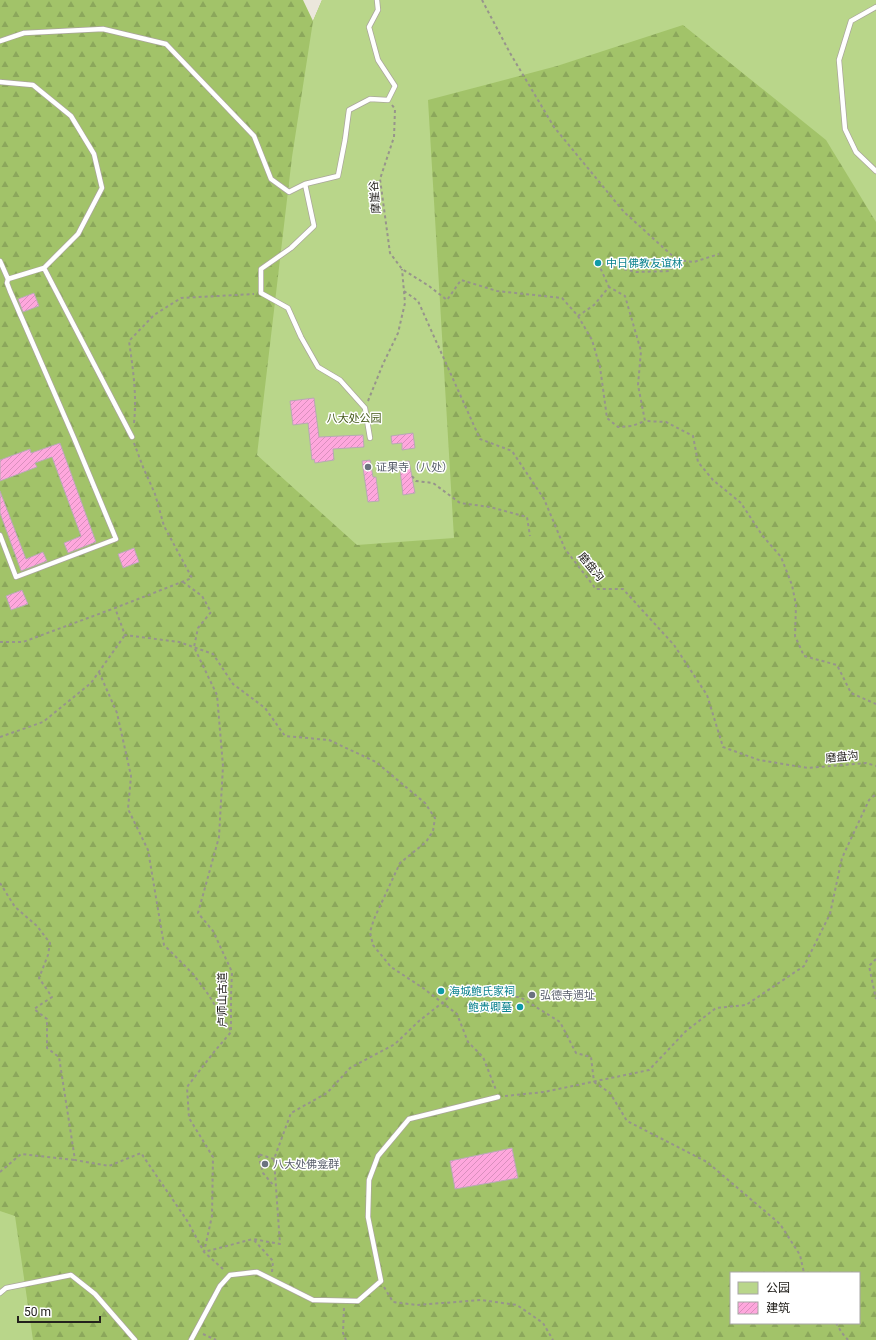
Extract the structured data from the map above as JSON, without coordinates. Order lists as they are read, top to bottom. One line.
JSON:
{"streets":{"path":["摩崖谷","磨盘沟","卢师山古道"]},"parks":["八大处公园"],"places":["中日佛教友谊林","证果寺（八处）","海城鲍氏家祠","弘德寺遗址","鲍贵卿墓","八大处佛龛群"],"legend":["公园","建筑"],"scale_bar":"50 m"}
